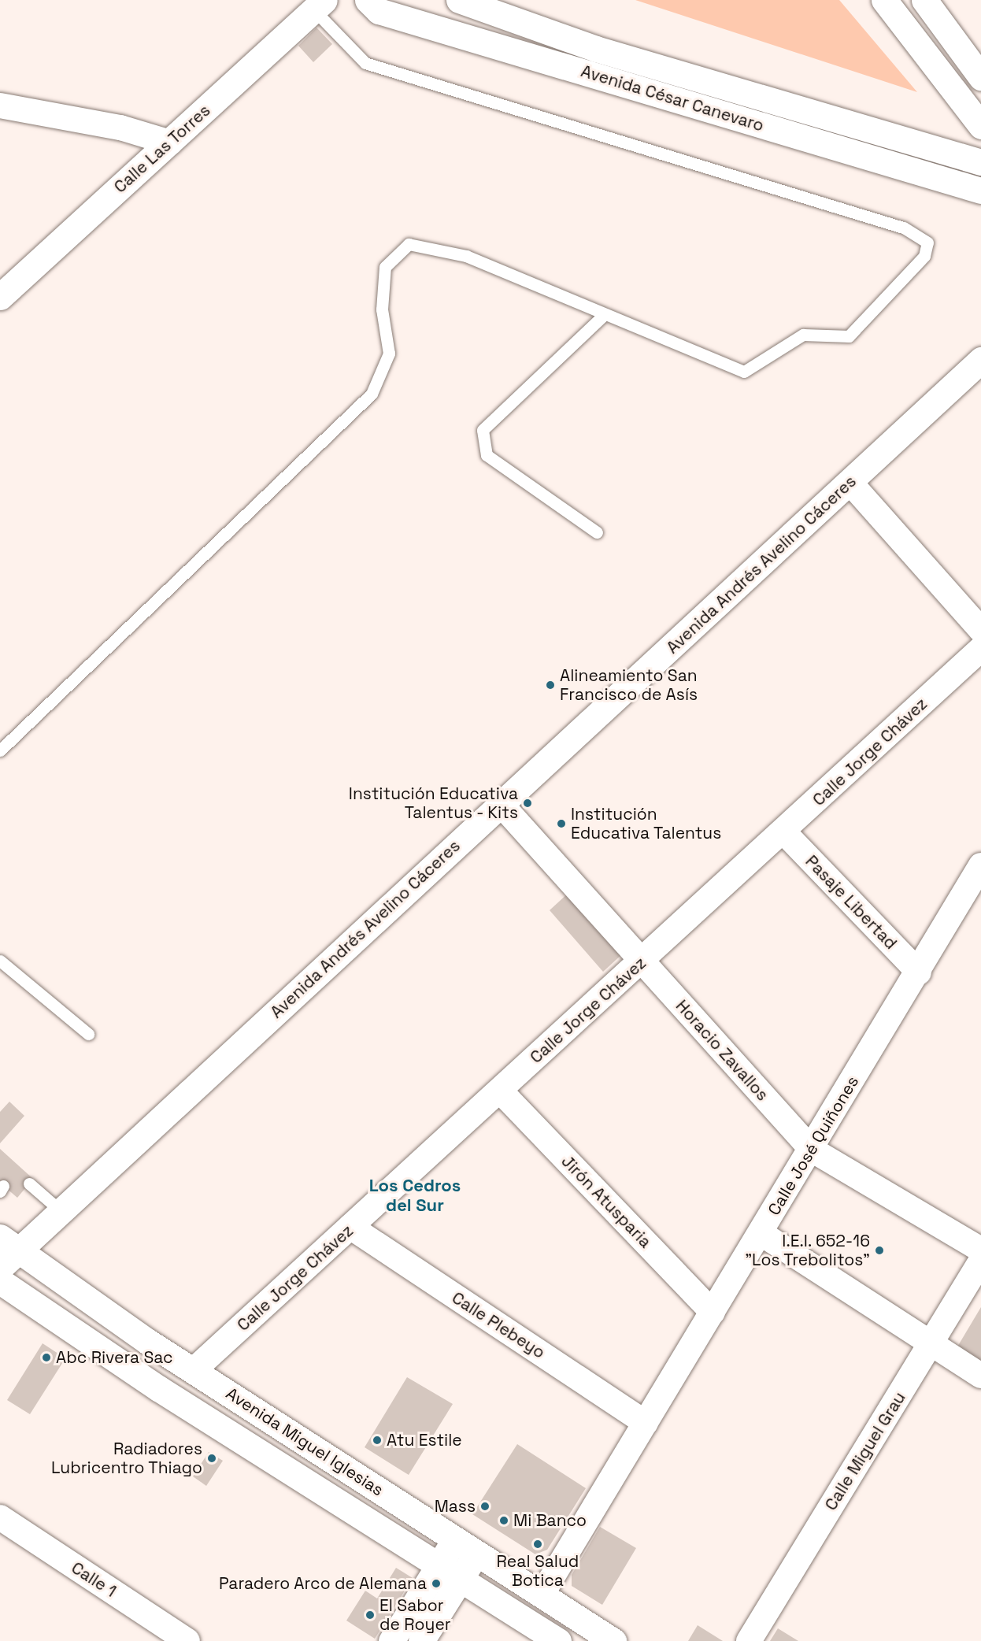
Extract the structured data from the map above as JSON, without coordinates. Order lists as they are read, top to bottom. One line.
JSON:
{"streets":{"street":["Avenida César Canevaro","Calle Las Torres","Avenida Andrés Avelino Cáceres","Calle Jorge Chávez","Pasaje Libertad","Horacio Zavallos","Calle José Quiñones","Jirón Atusparia","Calle Plebeyo","Avenida Miguel Iglesias","Calle Miguel Grau","Calle 1"]},"crossings":[["Avenida Andrés Avelino Cáceres","Horacio Zavallos"],["Avenida Andrés Avelino Cáceres","Avenida Miguel Iglesias"],["Calle Jorge Chávez","Pasaje Libertad"],["Calle Jorge Chávez","Horacio Zavallos"],["Calle Jorge Chávez","Jirón Atusparia"],["Calle Jorge Chávez","Calle Plebeyo"],["Calle Jorge Chávez","Avenida Miguel Iglesias"],["Pasaje Libertad","Calle José Quiñones"],["Horacio Zavallos","Calle José Quiñones"],["Calle José Quiñones","Jirón Atusparia"],["Calle José Quiñones","Calle Plebeyo"],["Calle José Quiñones","Avenida Miguel Iglesias"]],"districts":["Los Cedros del Sur"],"places":["Alineamiento San Francisco de Asís","Institución Educativa Talentus - Kits","Institución Educativa Talentus","I.E.I. 652-16 \"Los Trebolitos\"","Abc Rivera Sac","Atu Estile","Radiadores Lubricentro Thiago","Mass","Mi Banco","Real Salud Botica","Paradero Arco de Alemana","El Sabor de Royer"]}
